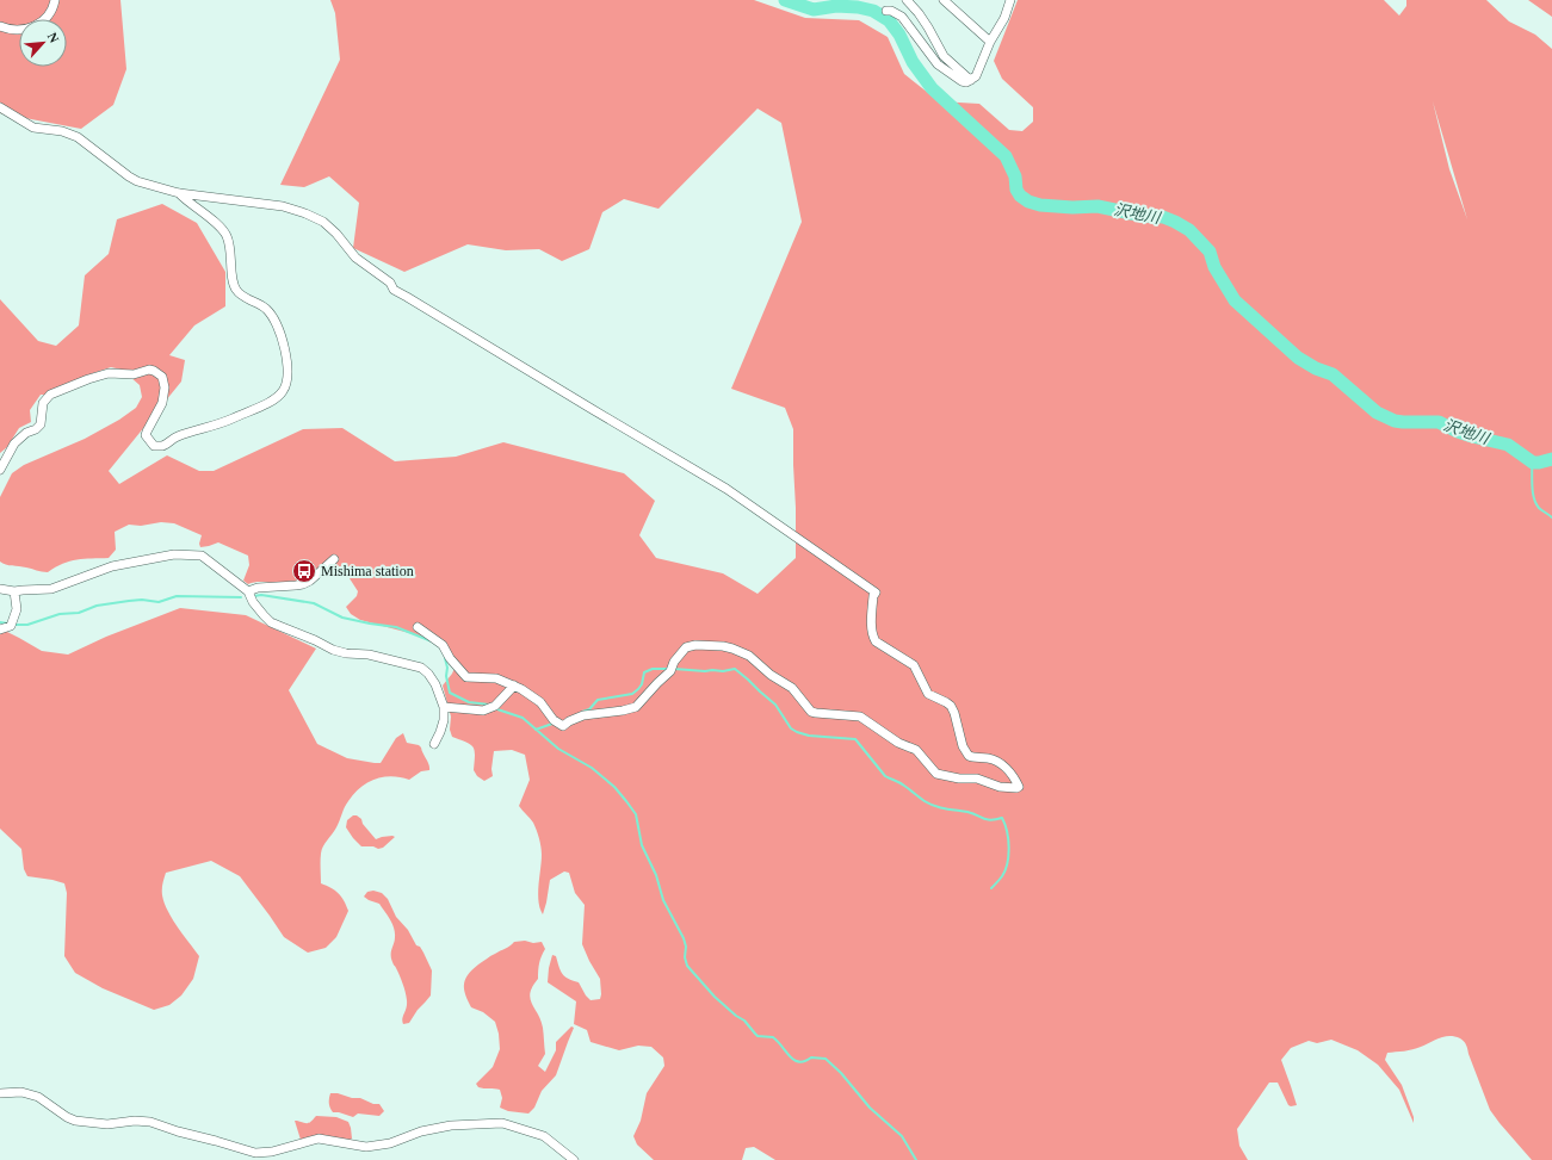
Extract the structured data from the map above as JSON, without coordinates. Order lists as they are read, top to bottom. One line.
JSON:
{"water":["沢地川"],"places":{"bus stop":["Mishima station"]},"north":"top right"}
